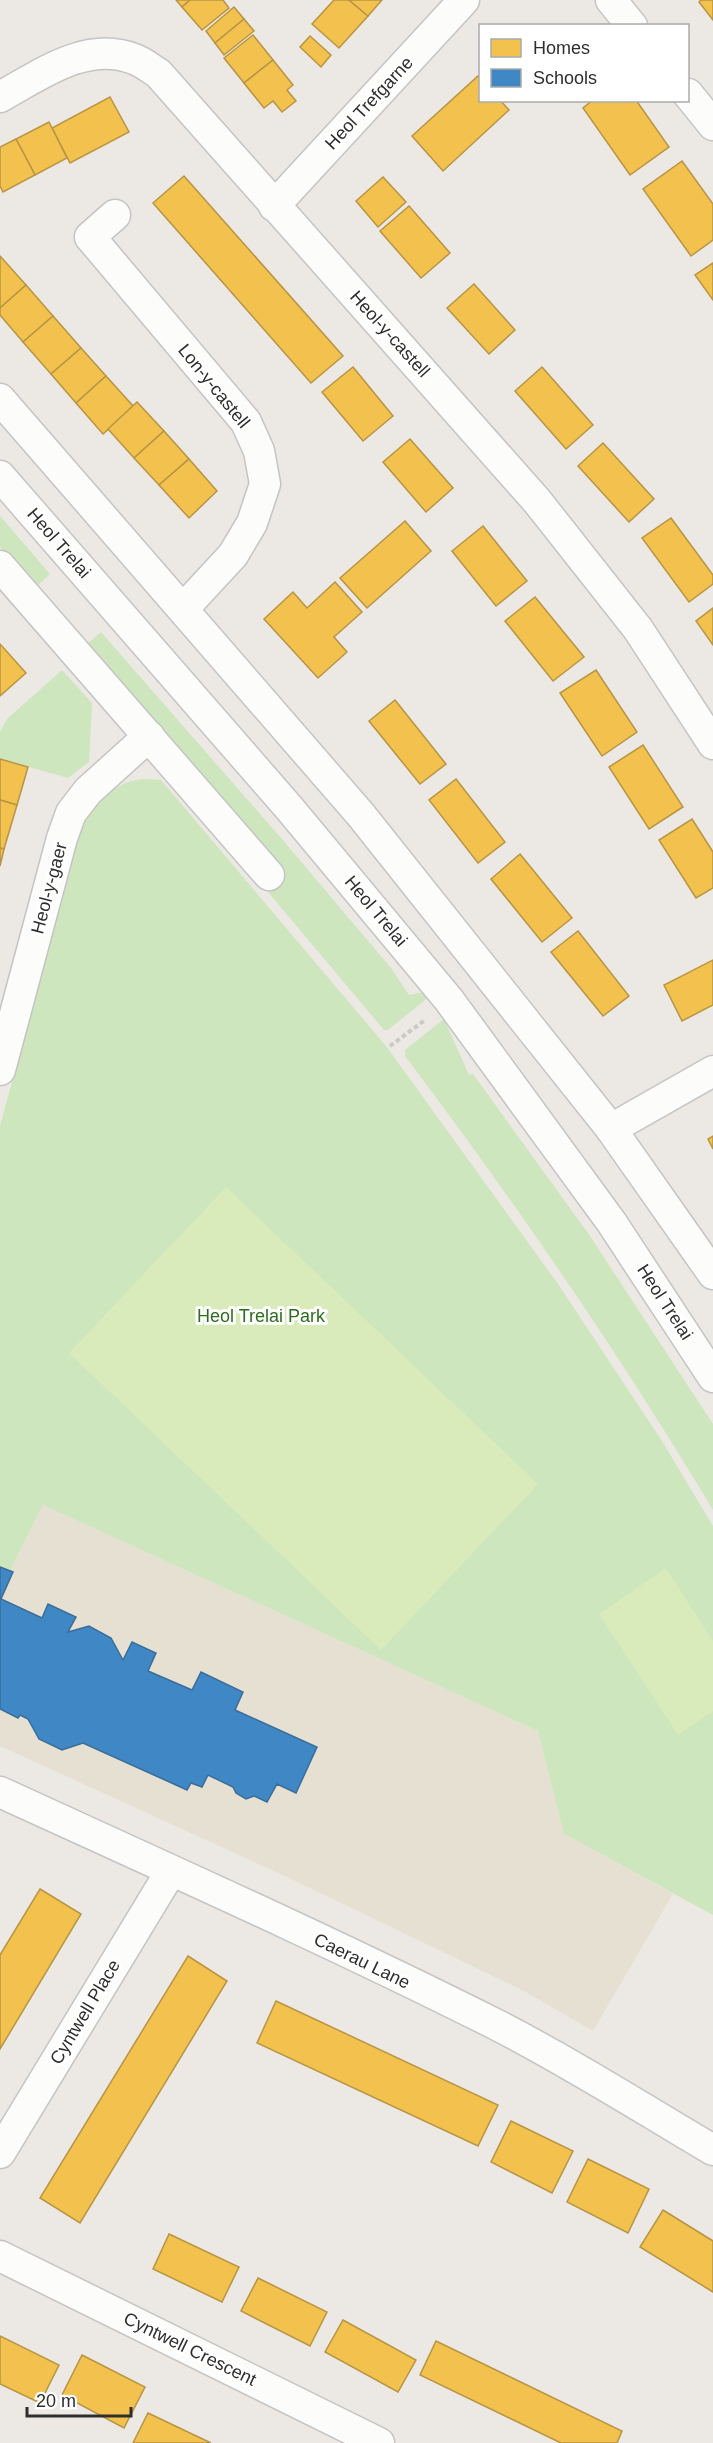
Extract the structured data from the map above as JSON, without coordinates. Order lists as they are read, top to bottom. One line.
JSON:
{"streets":{"street":["Heol Trefgarne","Heol-y-castell","Lon-y-castell","Heol Trelai","Heol-y-gaer","Caerau Lane","Cyntwell Place","Cyntwell Crescent"]},"crossings":[["Heol Trefgarne","Heol-y-castell"],["Caerau Lane","Cyntwell Place"]],"parks":["Heol Trelai Park"],"legend":["Homes","Schools"],"scale_bar":"20 m"}
